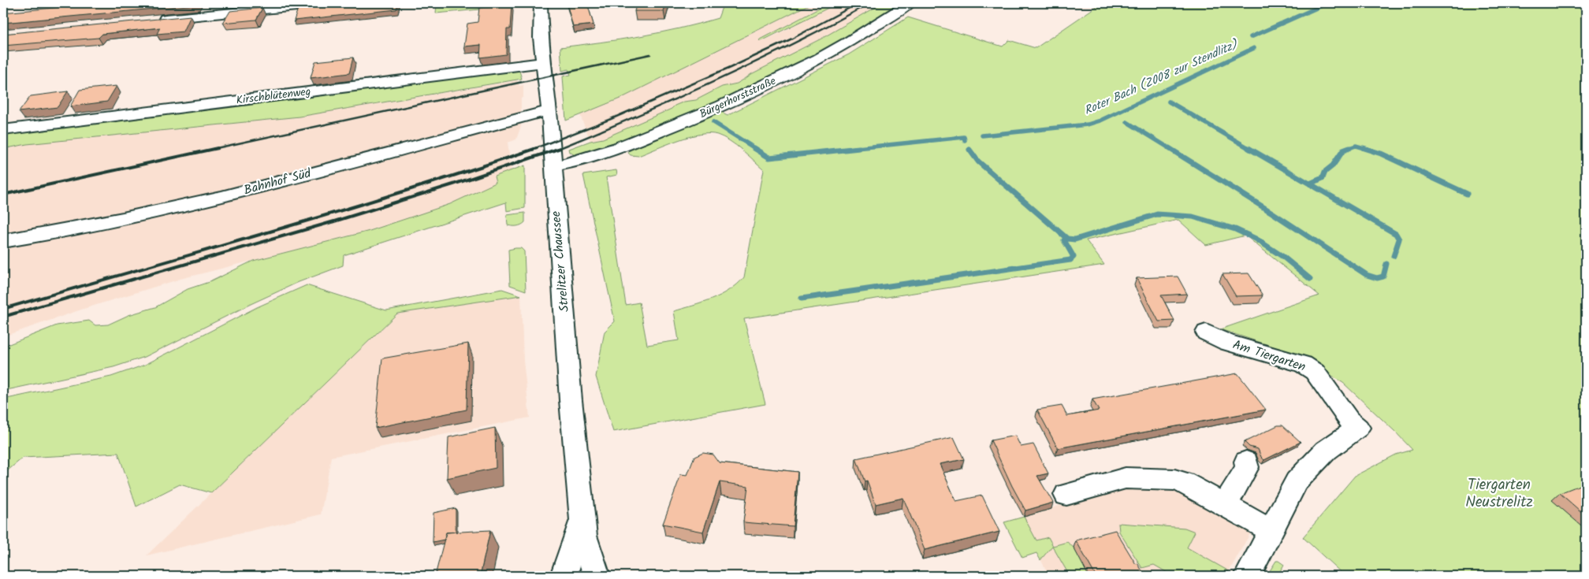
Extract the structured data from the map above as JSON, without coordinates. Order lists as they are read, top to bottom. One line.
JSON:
{"streets":{"street":["Kirschblütenweg","Bürgerhorststraße","Bahnhof Süd","Strelitzer Chaussee","Am Tiergarten"]},"crossings":[["Kirschblütenweg","Strelitzer Chaussee"],["Bürgerhorststraße","Strelitzer Chaussee"],["Bahnhof Süd","Strelitzer Chaussee"]],"water":["Roter Bach (Z008 zur Stendlitz)"],"parks":["Tiergarten Neustrelitz"]}
